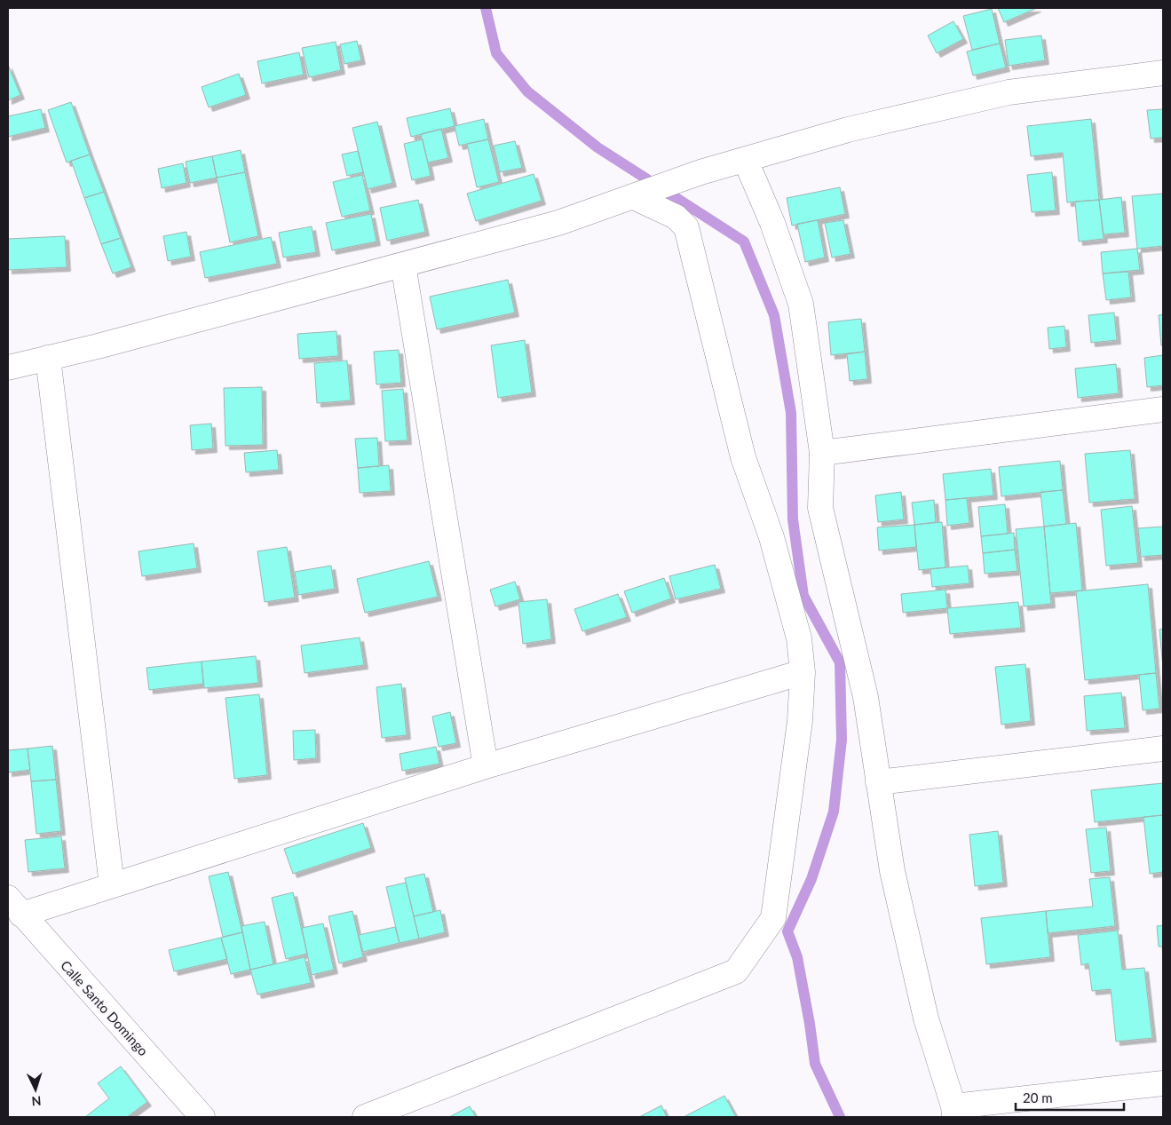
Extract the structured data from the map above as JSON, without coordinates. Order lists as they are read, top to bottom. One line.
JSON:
{"streets":{"street":["Calle Santo Domingo"]},"scale_bar":"20 m","north":"bottom"}
